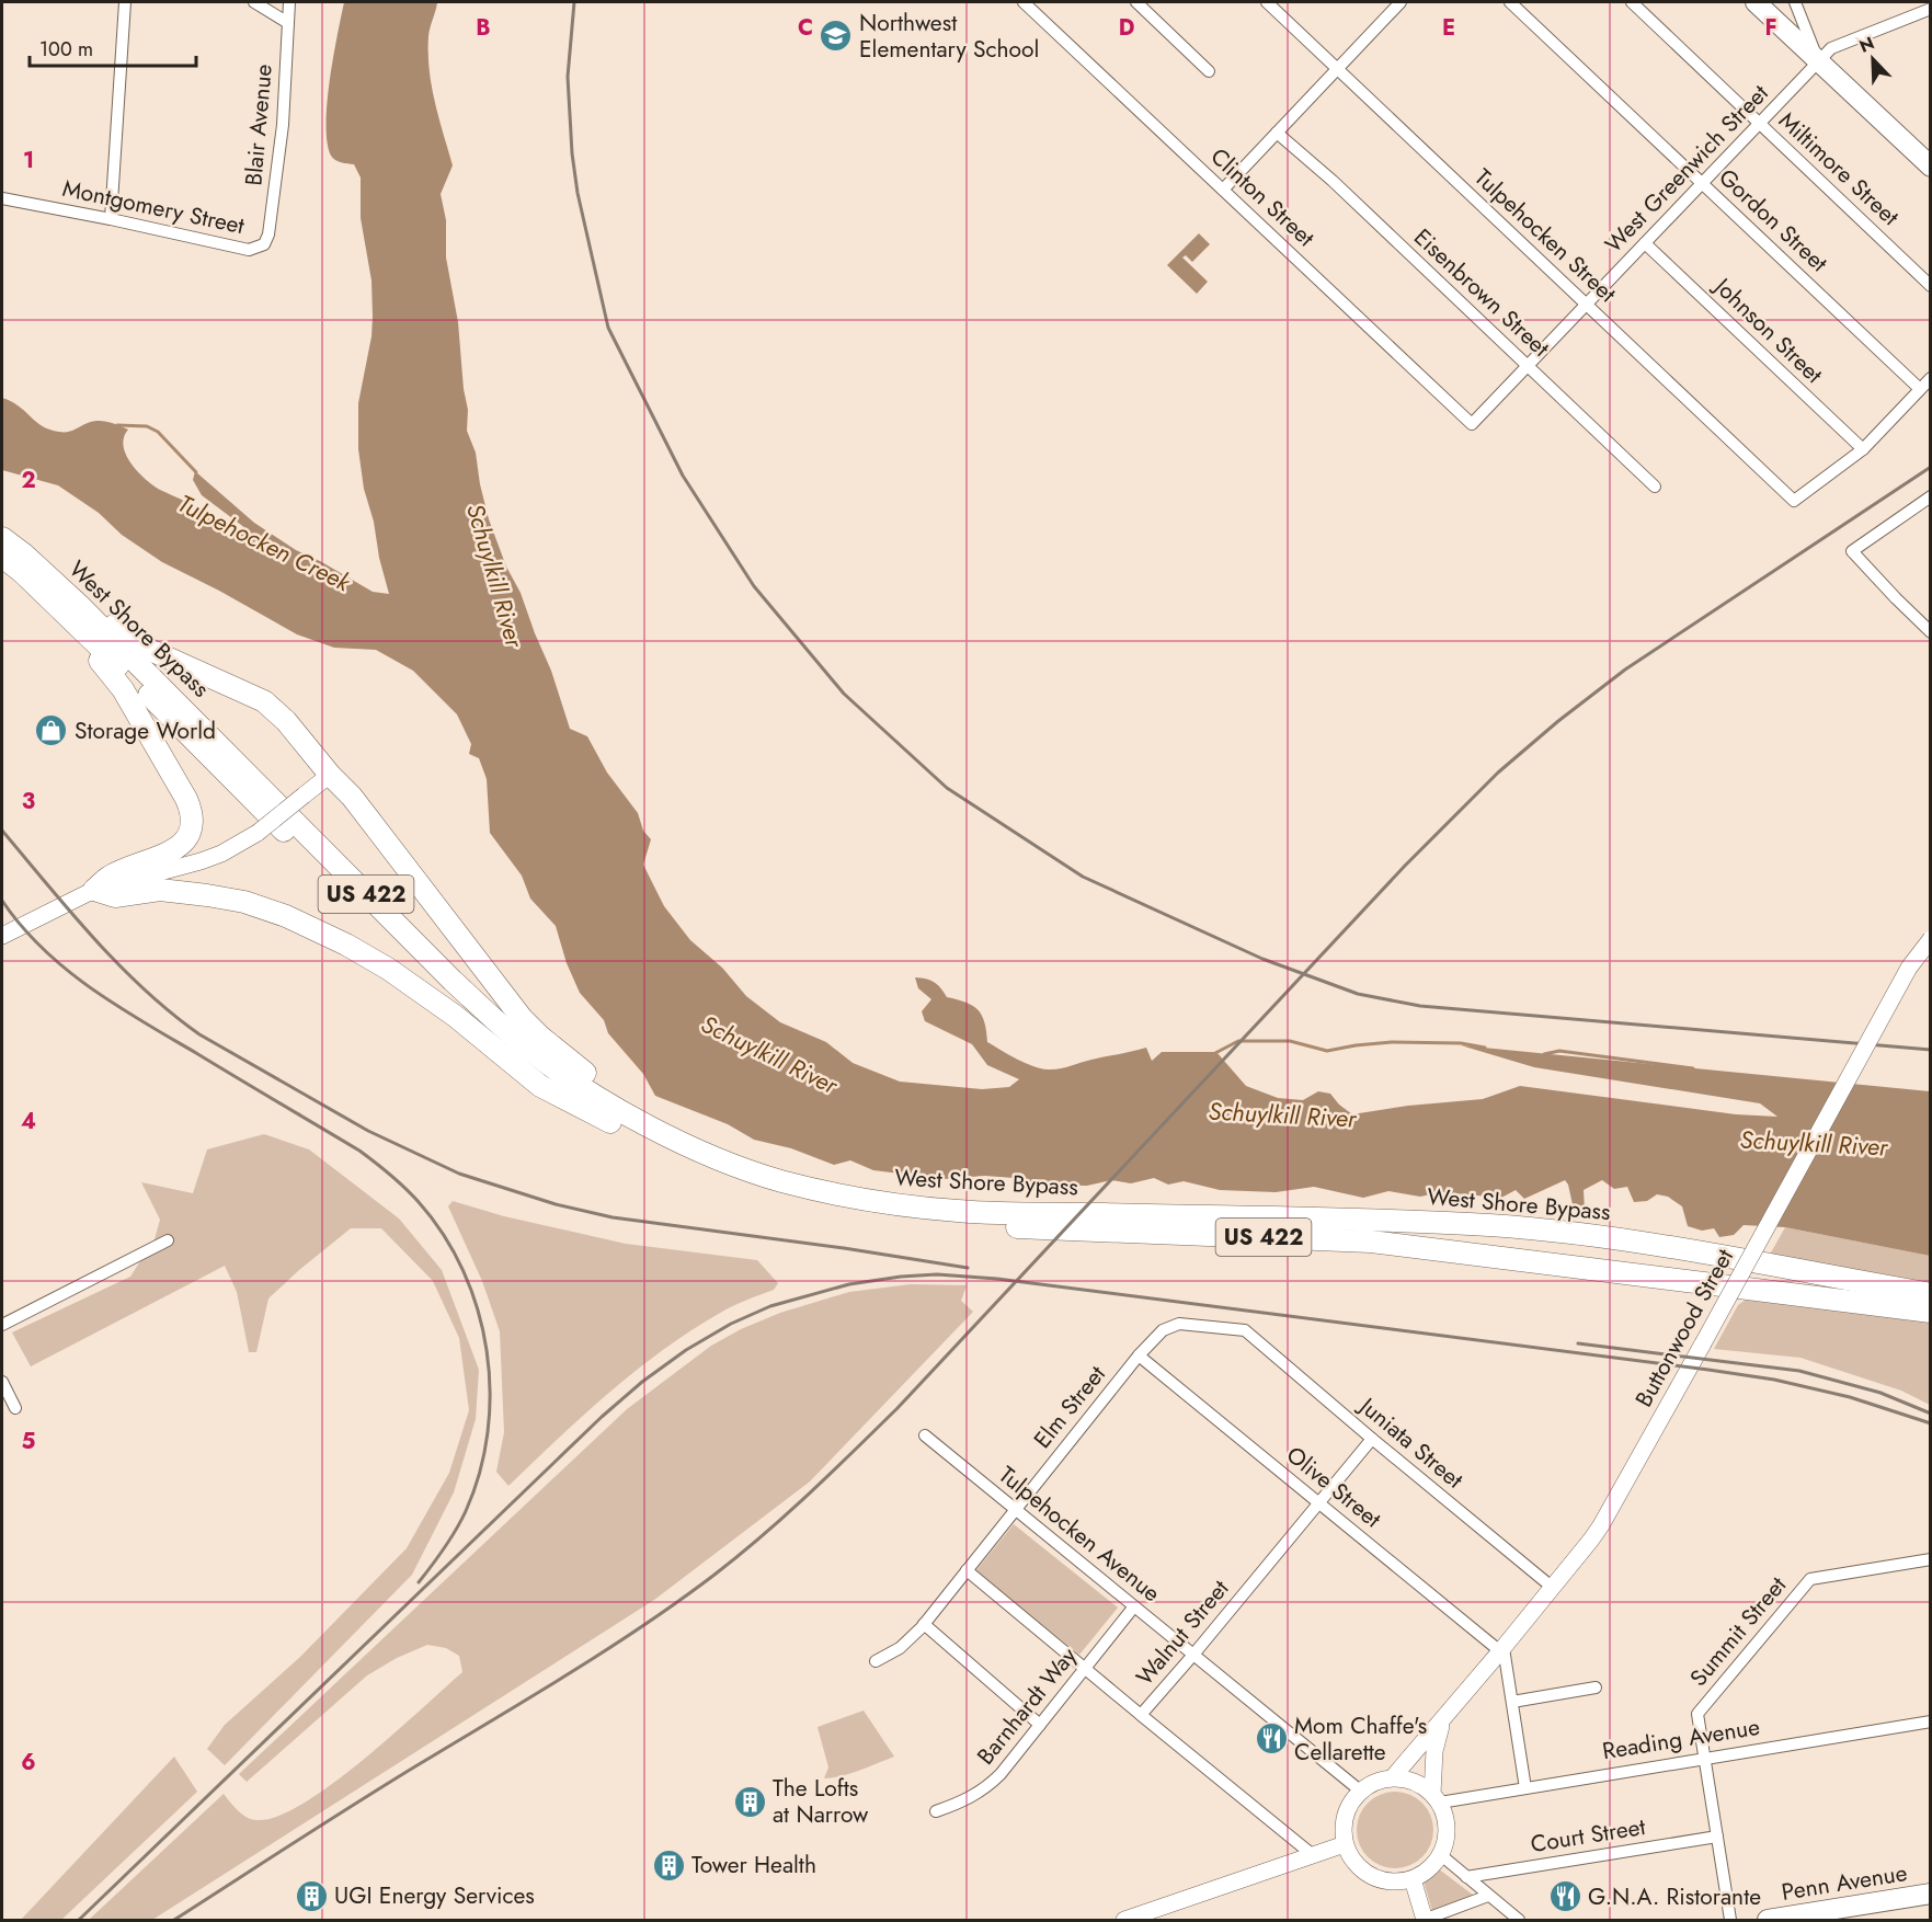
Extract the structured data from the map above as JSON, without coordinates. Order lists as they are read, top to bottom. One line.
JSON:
{"streets":{"highway":["West Shore Bypass","US 422"],"main road":["Penn Avenue"],"street":["Blair Avenue","West Greenwich Street","Miltimore Street","Clinton Street","Montgomery Street","Gordon Street","Tulpehocken Street","Eisenbrown Street","Johnson Street","Buttonwood Street","Elm Street","Juniata Street","Olive Street","Tulpehocken Avenue","Summit Street","Walnut Street","Barnhardt Way","Reading Avenue","Court Street"]},"crossings":[["Blair Avenue","Montgomery Street"],["West Greenwich Street","Miltimore Street"],["West Greenwich Street","Clinton Street"],["West Greenwich Street","Gordon Street"],["West Greenwich Street","Tulpehocken Street"],["West Greenwich Street","Eisenbrown Street"],["West Greenwich Street","Johnson Street"],["Tulpehocken Street","Johnson Street"],["Buttonwood Street","Juniata Street"],["Buttonwood Street","Olive Street"],["Buttonwood Street","Tulpehocken Avenue"],["Buttonwood Street","Reading Avenue"],["Elm Street","Juniata Street"],["Elm Street","Olive Street"],["Elm Street","Tulpehocken Avenue"],["Juniata Street","Walnut Street"],["Olive Street","Walnut Street"],["Tulpehocken Avenue","Walnut Street"],["Tulpehocken Avenue","Barnhardt Way"],["Tulpehocken Avenue","Reading Avenue"],["Summit Street","Reading Avenue"]],"water":["Tulpehocken Creek","Schuylkill River"],"places":{"school or university":["Northwest Elementary School"],"shop":["Storage World"],"restaurant":["Mom Chaffe's Cellarette","G.N.A. Ristorante"],"building":["The Lofts at Narrow","Tower Health","UGI Energy Services"]},"scale_bar":"100 m","north":"top left","grid":{"columns":["B","C","D","E","F"],"rows":["1","2","3","4","5","6"]}}
